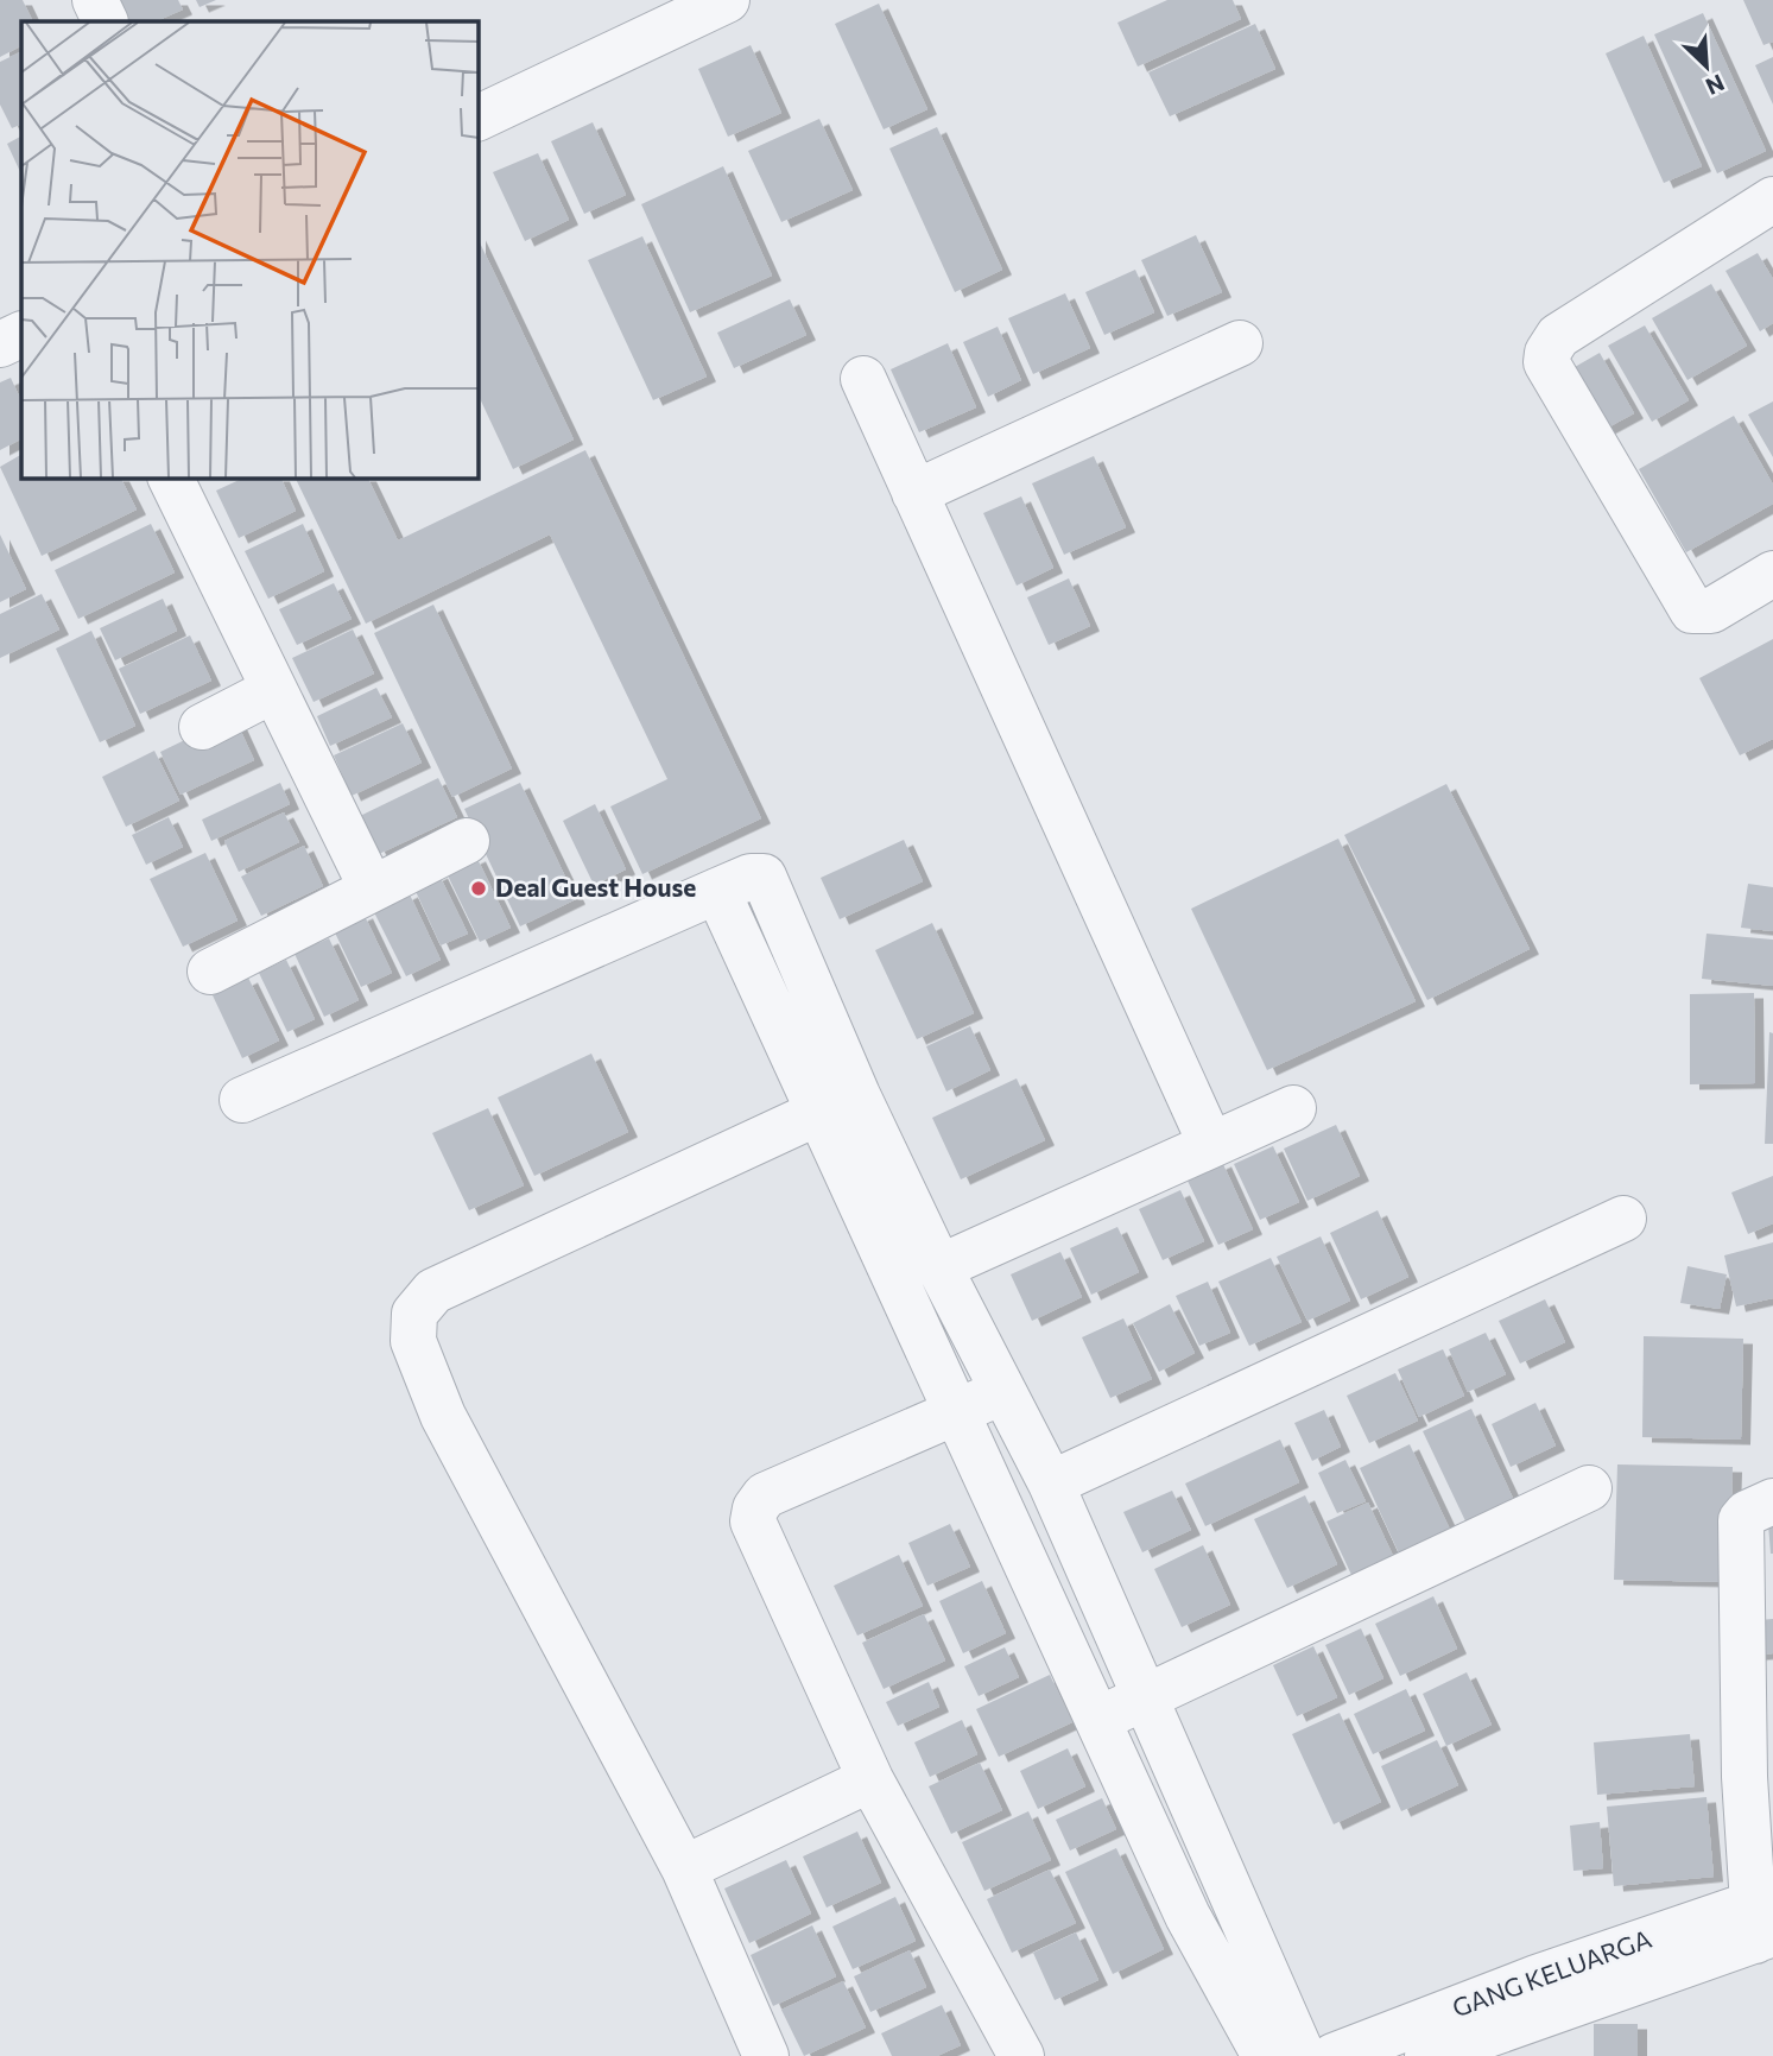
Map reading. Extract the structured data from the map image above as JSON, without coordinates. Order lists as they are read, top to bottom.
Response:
{
  "streets": {
    "street": ["GANG KELUARGA"]
  },
  "places": ["Deal Guest House"],
  "north": "bottom right"
}
